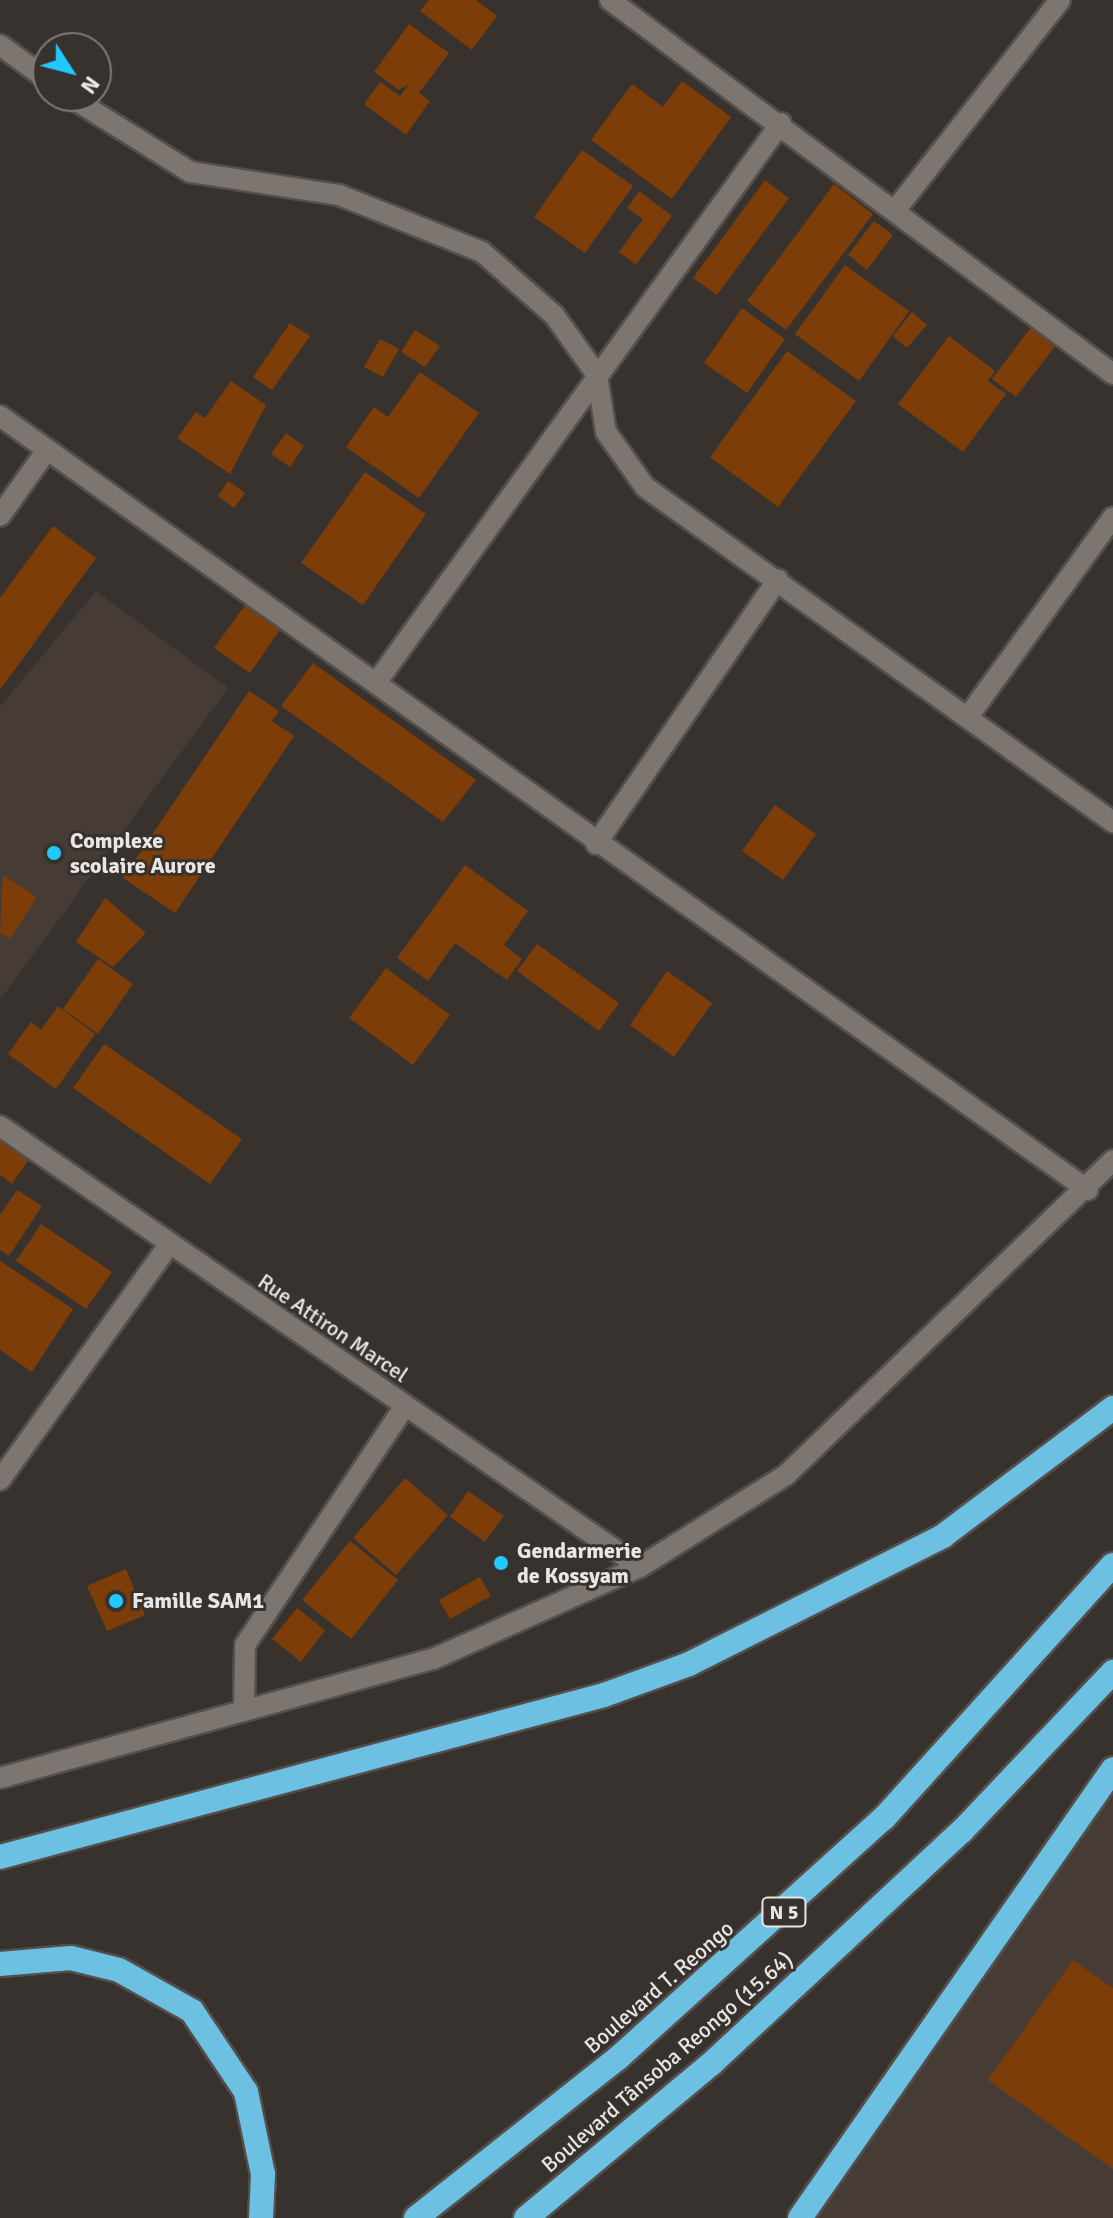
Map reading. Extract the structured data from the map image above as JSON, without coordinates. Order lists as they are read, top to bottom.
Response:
{
  "streets": {
    "highway": ["N 5", "Boulevard T. Reongo", "Boulevard Tânsoba Reongo (15.64)"],
    "street": ["Rue Attiron Marcel"]
  },
  "places": ["Complexe scolaire Aurore", "Gendarmerie de Kossyam", "Famille SAM1"],
  "north": "bottom right"
}
